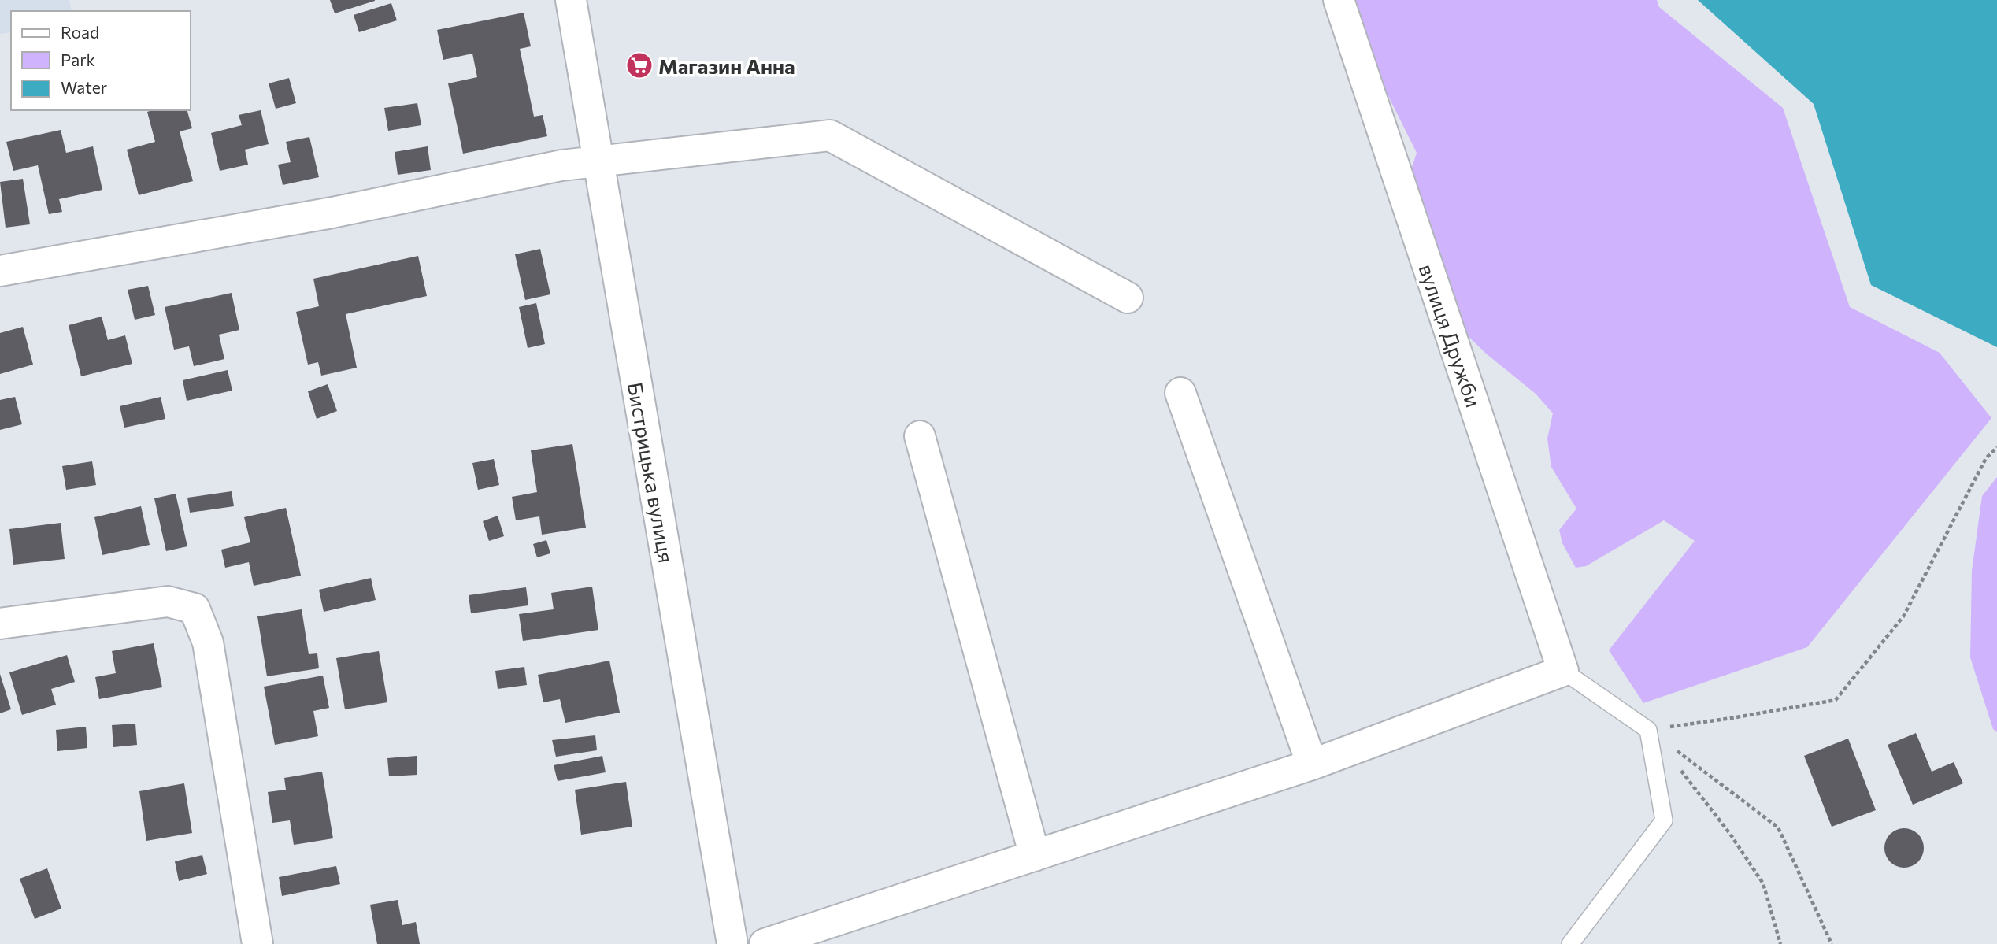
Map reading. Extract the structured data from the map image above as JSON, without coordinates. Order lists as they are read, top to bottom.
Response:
{
  "streets": {
    "street": ["вулиця Дружби", "Бистрицька вулиця"]
  },
  "places": {
    "supermarket": ["Магазин Анна"]
  },
  "legend": ["Road", "Park", "Water"]
}
